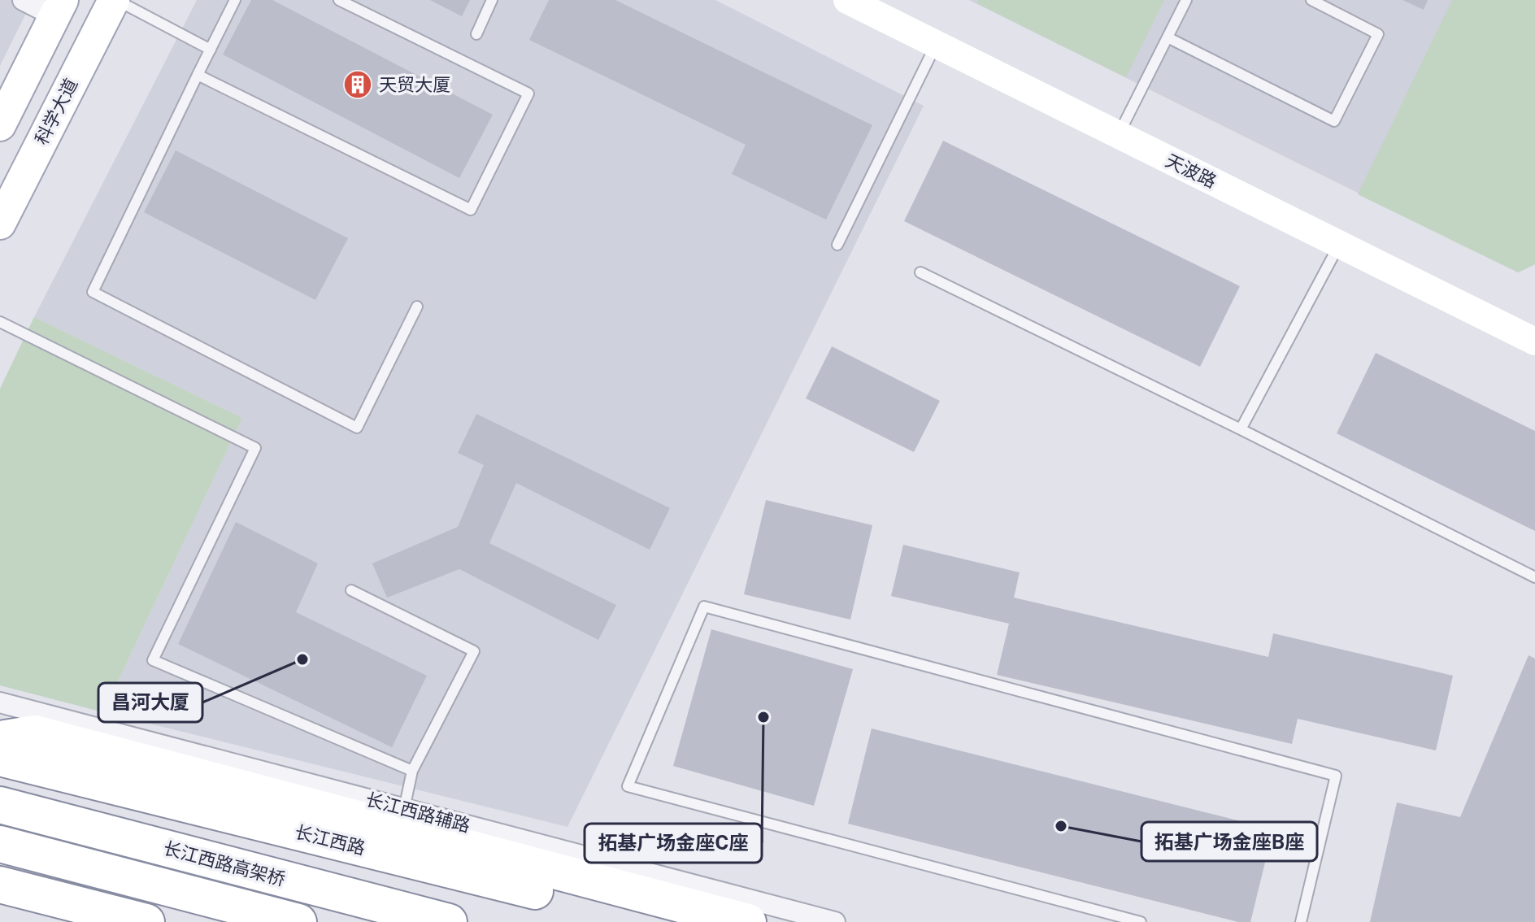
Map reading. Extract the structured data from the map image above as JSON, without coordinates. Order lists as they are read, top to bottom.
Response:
{
  "streets": {
    "highway": ["长江西路", "长江西路高架桥"],
    "main road": ["科学大道"],
    "street": ["天波路", "长江西路辅路"]
  },
  "places": {
    "building": ["天贸大厦"],
    "other": ["昌河大厦", "拓基广场金座C座", "拓基广场金座B座"]
  }
}
